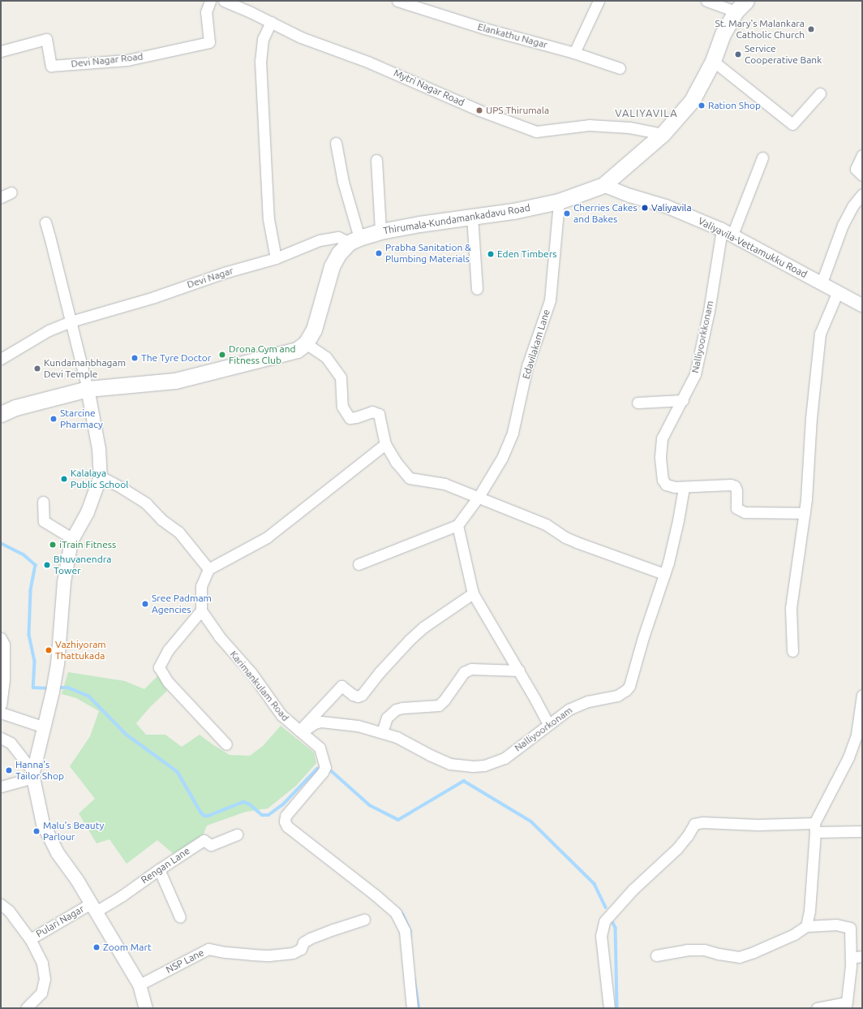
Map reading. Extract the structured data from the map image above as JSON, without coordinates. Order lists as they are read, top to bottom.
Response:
{
  "streets": {
    "main road": ["Thirumala-Kundamankadavu Road"],
    "street": [
      "Elankathu Nagar",
      "Devi Nagar Road",
      "Mytri Nagar Road",
      "Valiyavila-Vettamukku Road",
      "Devi Nagar",
      "Nalliyoorkkonam",
      "Edavilakam Lane",
      "Karimankulam Road",
      "Nalliyoorkonam",
      "Rengan Lane",
      "Pulari Nagar",
      "NSP Lane"
    ]
  },
  "crossings": [
    ["Mytri Nagar Road", "Thirumala-Kundamankadavu Road"],
    ["Thirumala-Kundamankadavu Road", "Valiyavila-Vettamukku Road"],
    ["Thirumala-Kundamankadavu Road", "Devi Nagar"],
    ["Thirumala-Kundamankadavu Road", "Edavilakam Lane"],
    ["Valiyavila-Vettamukku Road", "Nalliyoorkkonam"],
    ["Nalliyoorkkonam", "Nalliyoorkonam"],
    ["Karimankulam Road", "Nalliyoorkonam"],
    ["Rengan Lane", "Pulari Nagar"]
  ],
  "districts": ["VALIYAVILA"],
  "places": [
    "St. Mary's Malankara Catholic Church",
    "Service Cooperative Bank",
    "Ration Shop",
    "UPS Thirumala",
    "Valiyavila",
    "Cherries Cakes and Bakes",
    "Prabha Sanitation & Plumbing Materials",
    "Eden Timbers",
    "Drona Gym and Fitness Club",
    "The Tyre Doctor",
    "Kundamanbhagam Devi Temple",
    "Starcine Pharmacy",
    "Kalalaya Public School",
    "iTrain Fitness",
    "Bhuvanendra Tower",
    "Sree Padmam Agencies",
    "Vazhiyoram Thattukada",
    "Hanna's Tailor Shop",
    "Malu's Beauty Parlour",
    "Zoom Mart"
  ]
}
